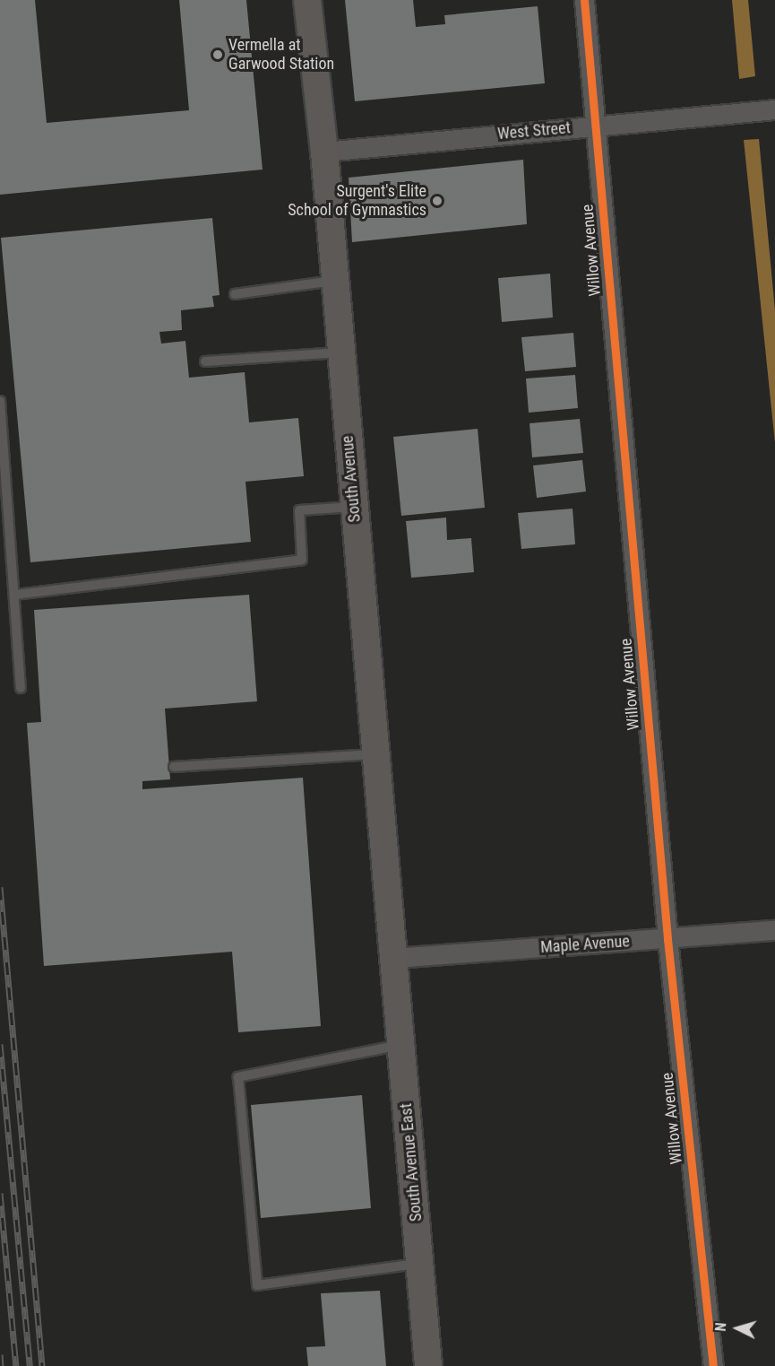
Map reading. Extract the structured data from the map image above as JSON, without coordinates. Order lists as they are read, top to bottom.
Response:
{
  "streets": {
    "main road": ["South Avenue", "South Avenue East"],
    "street": ["West Street", "Willow Avenue", "Maple Avenue"]
  },
  "crossings": [
    ["West Street", "Willow Avenue"],
    ["West Street", "South Avenue"],
    ["Willow Avenue", "Maple Avenue"],
    ["South Avenue", "Maple Avenue"],
    ["South Avenue", "South Avenue East"],
    ["Maple Avenue", "South Avenue East"]
  ],
  "places": ["Vermella at Garwood Station", "Surgent's Elite School of Gymnastics"],
  "north": "left"
}
